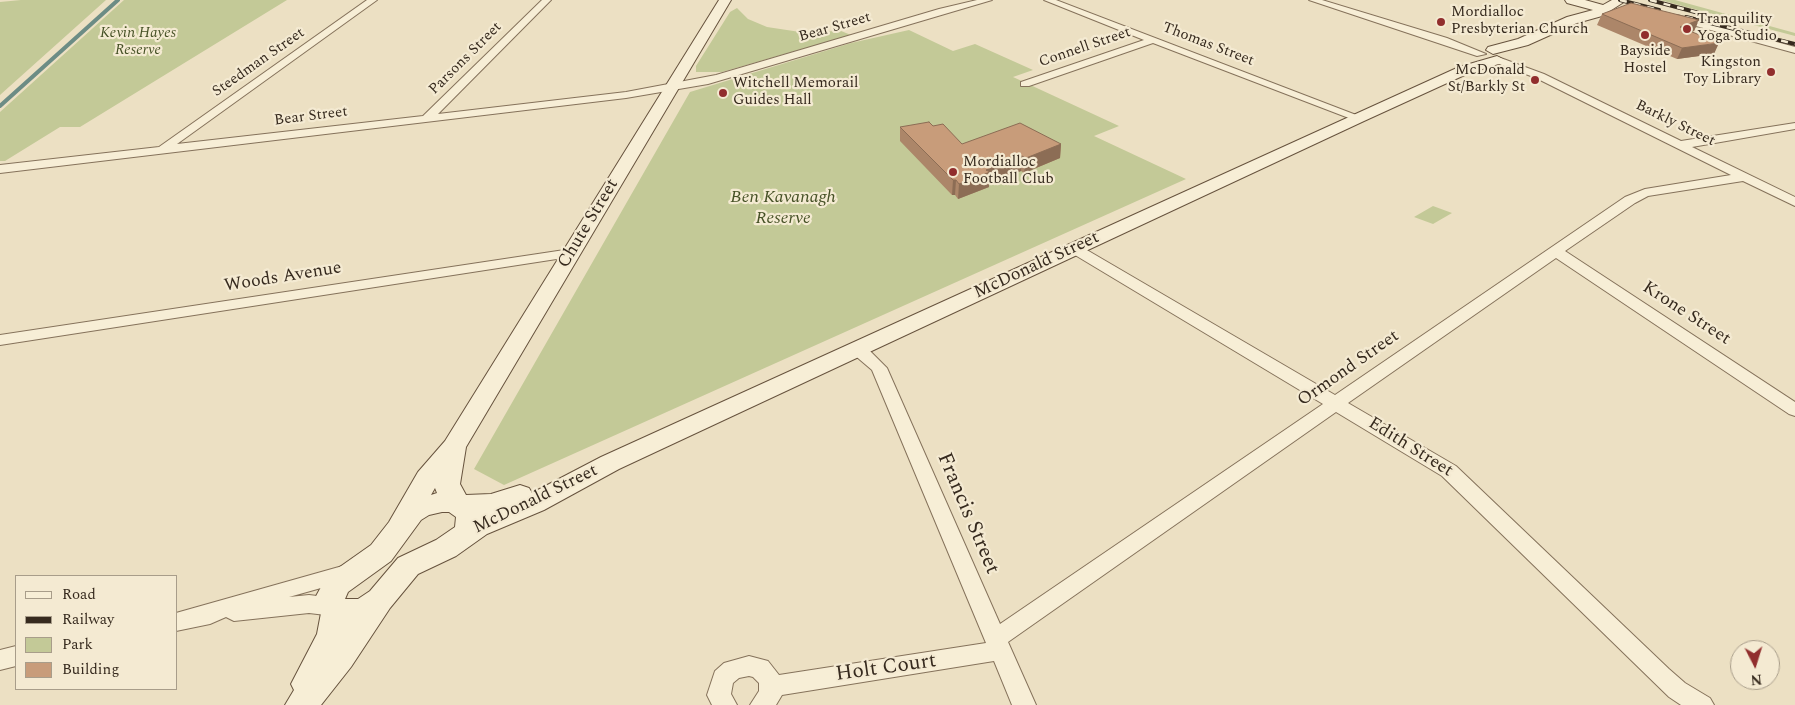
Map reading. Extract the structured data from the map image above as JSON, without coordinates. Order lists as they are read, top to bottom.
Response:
{
  "streets": {
    "street": [
      "Bear Street",
      "Thomas Street",
      "Connell Street",
      "Parsons Street",
      "Steedman Street",
      "Barkly Street",
      "Chute Street",
      "McDonald Street",
      "Woods Avenue",
      "Krone Street",
      "Ormond Street",
      "Edith Street",
      "Francis Street",
      "Holt Court"
    ]
  },
  "crossings": [
    ["Bear Street", "Parsons Street"],
    ["Bear Street", "Steedman Street"],
    ["Bear Street", "Chute Street"],
    ["Thomas Street", "Connell Street"],
    ["Thomas Street", "McDonald Street"],
    ["Barkly Street", "McDonald Street"],
    ["Barkly Street", "Ormond Street"],
    ["Chute Street", "McDonald Street"],
    ["Chute Street", "Woods Avenue"],
    ["McDonald Street", "Edith Street"],
    ["McDonald Street", "Francis Street"],
    ["Krone Street", "Ormond Street"],
    ["Ormond Street", "Edith Street"],
    ["Ormond Street", "Francis Street"],
    ["Ormond Street", "Holt Court"],
    ["Francis Street", "Holt Court"]
  ],
  "parks": ["Kevin Hayes Reserve", "Ben Kavanagh Reserve"],
  "places": [
    "Mordialloc Presbyterian Church",
    "Tranquility Yoga Studio",
    "Bayside Hostel",
    "Kingston Toy Library",
    "McDonald St/Barkly St",
    "Witchell Memorail Guides Hall",
    "Mordialloc Football Club"
  ],
  "legend": [
    "Road",
    "Railway",
    "Park",
    "Building"
  ],
  "north": "bottom"
}
